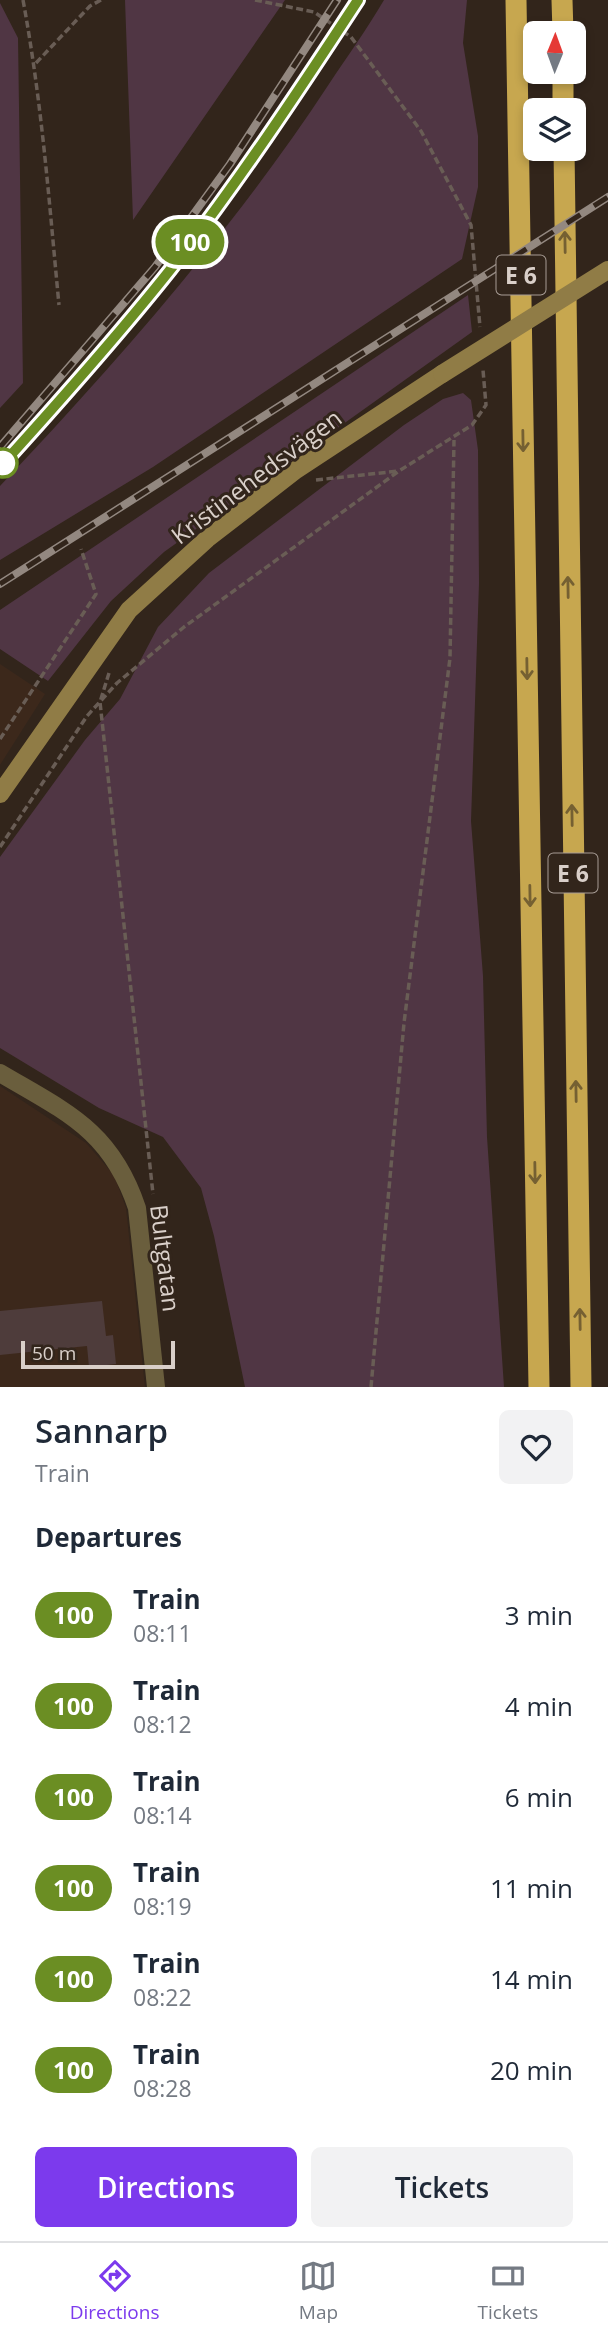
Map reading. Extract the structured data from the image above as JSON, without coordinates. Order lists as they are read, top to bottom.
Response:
{
  "streets": {
    "highway": ["E 6"],
    "street": ["Kristinehedsvägen", "Bultgatan"]
  },
  "scale_bar": "50 m",
  "north": "top",
  "page": {
    "on_map": "100",
    "scale": "50 m",
    "heading": [
      ["Sannarp", "Train"],
      "Departures"
    ],
    "list": [
      {
        "mark": "100",
        "name": "Train",
        "note": "08:11",
        "value": "3 min"
      },
      {
        "mark": "100",
        "name": "Train",
        "note": "08:12",
        "value": "4 min"
      },
      {
        "mark": "100",
        "name": "Train",
        "note": "08:14",
        "value": "6 min"
      },
      {
        "mark": "100",
        "name": "Train",
        "note": "08:19",
        "value": "11 min"
      },
      {
        "mark": "100",
        "name": "Train",
        "note": "08:22",
        "value": "14 min"
      },
      {
        "mark": "100",
        "name": "Train",
        "note": "08:28",
        "value": "20 min"
      }
    ],
    "buttons": ["Directions", "Tickets"],
    "tabs": ["Directions", "Map", "Tickets"]
  }
}
